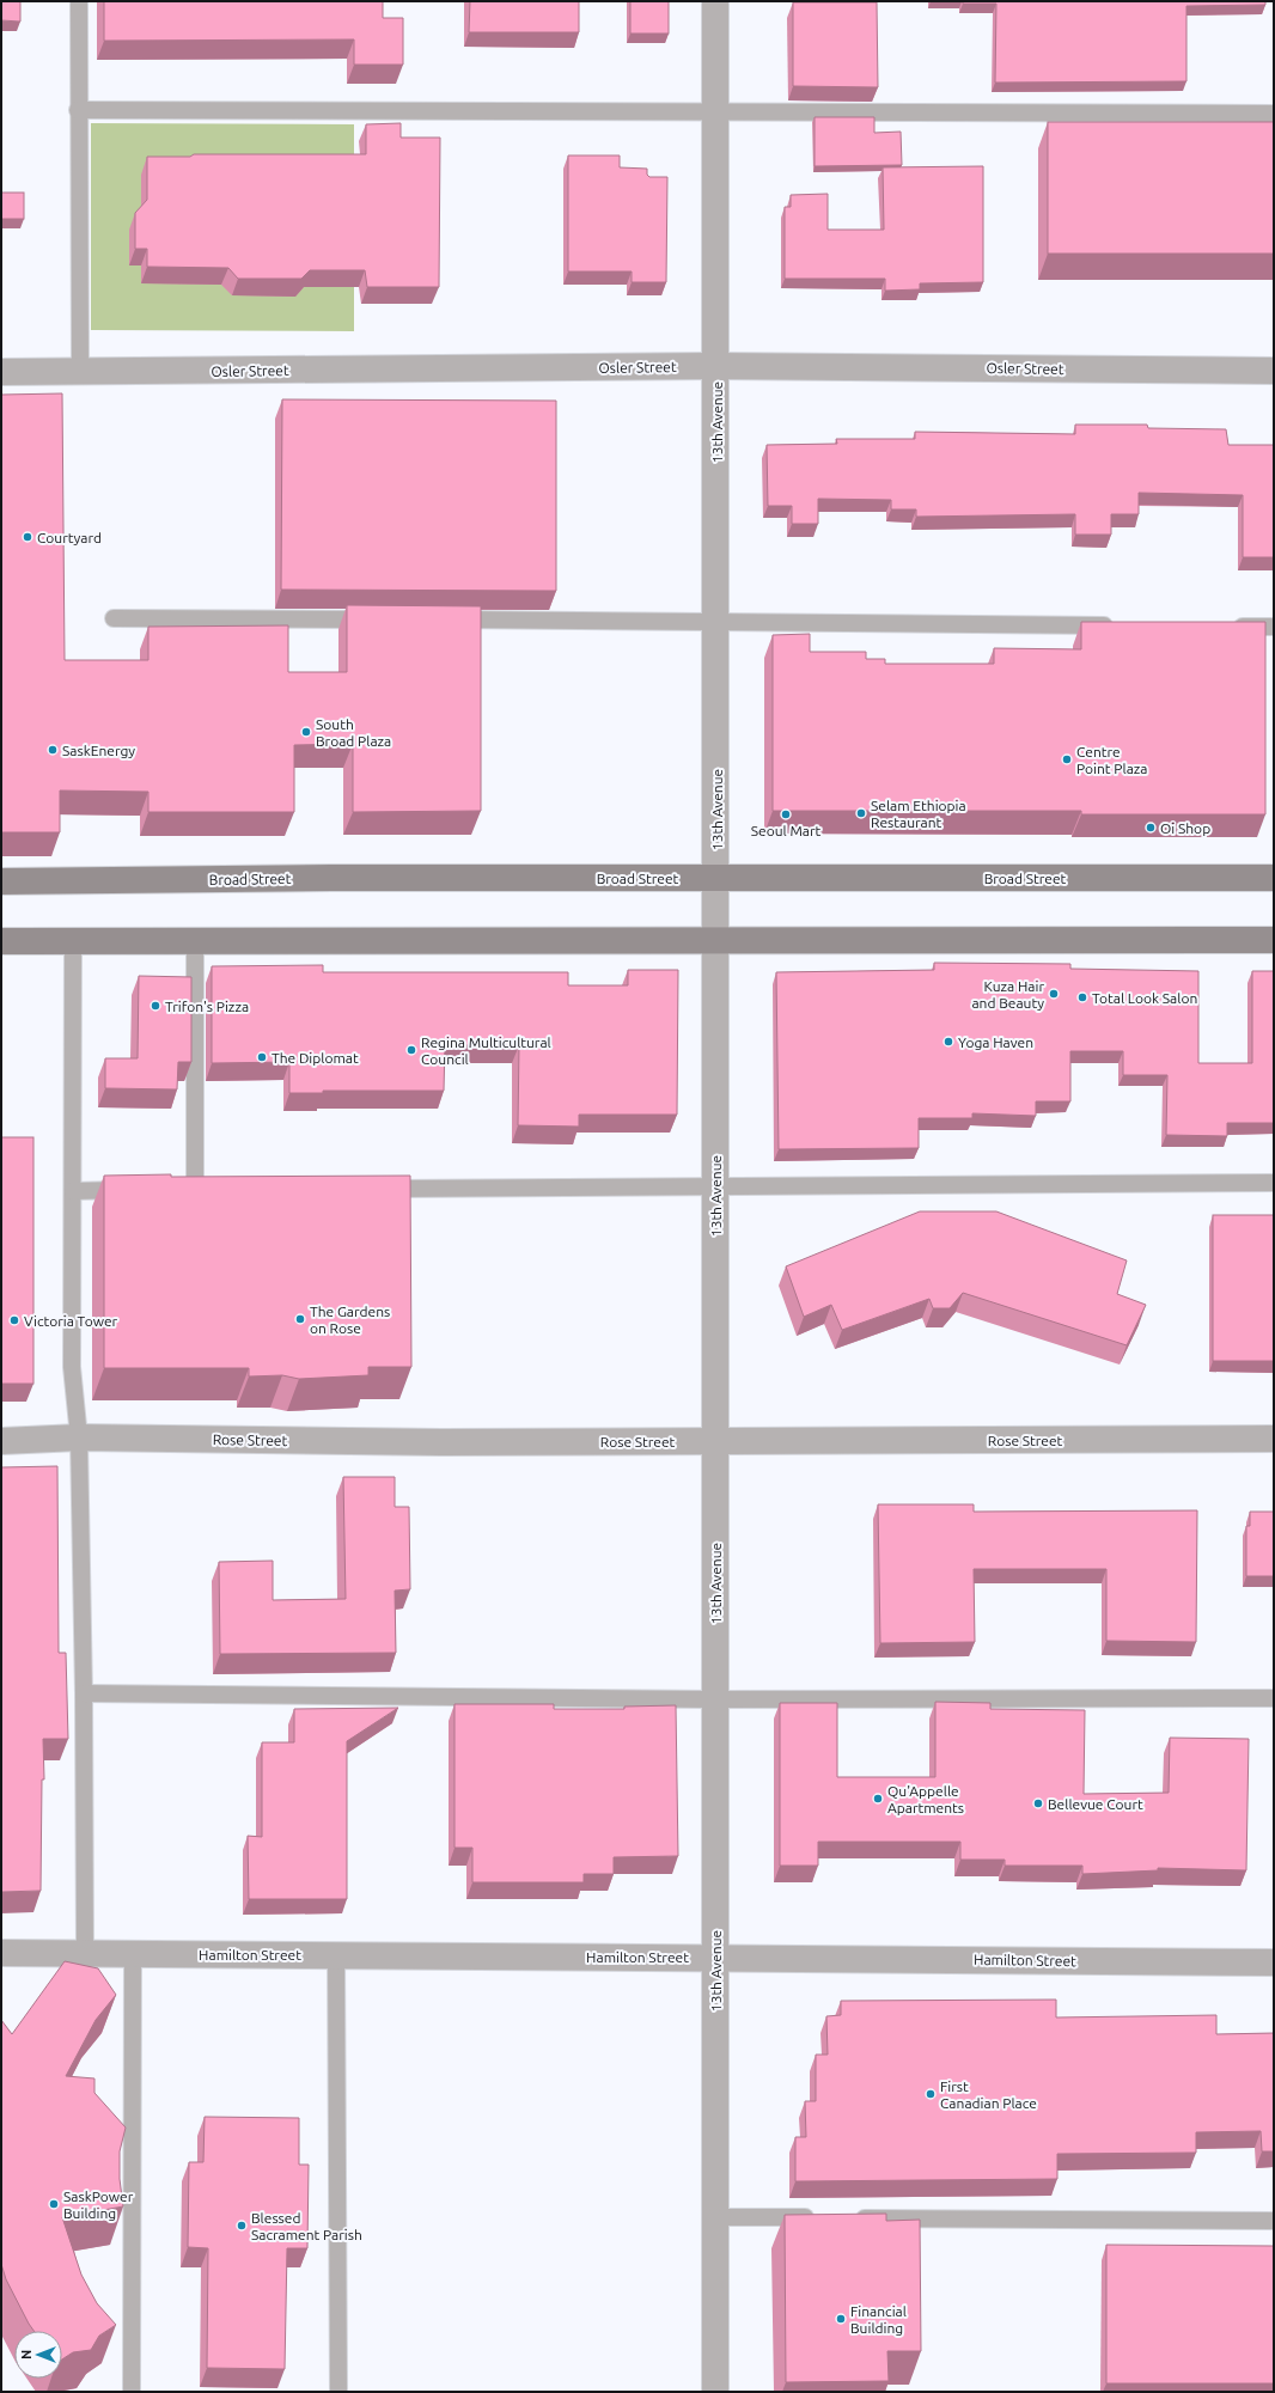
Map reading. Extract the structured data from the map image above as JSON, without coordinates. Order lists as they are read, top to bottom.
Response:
{
  "streets": {
    "main road": ["Broad Street"],
    "street": [
      "Osler Street",
      "13th Avenue",
      "Rose Street",
      "Hamilton Street"
    ]
  },
  "crossings": [
    ["Osler Street", "13th Avenue"],
    ["13th Avenue", "Broad Street"],
    ["13th Avenue", "Rose Street"],
    ["13th Avenue", "Hamilton Street"]
  ],
  "places": [
    "Courtyard",
    "South Broad Plaza",
    "SaskEnergy",
    "Centre Point Plaza",
    "Selam Ethiopia Restaurant",
    "Seoul Mart",
    "Oi Shop",
    "Kuza Hair and Beauty",
    "Total Look Salon",
    "Trifon's Pizza",
    "Yoga Haven",
    "Regina Multicultural Council",
    "The Diplomat",
    "The Gardens on Rose",
    "Victoria Tower",
    "Qu'Appelle Apartments",
    "Bellevue Court",
    "First Canadian Place",
    "SaskPower Building",
    "Blessed Sacrament Parish",
    "Financial Building"
  ],
  "north": "left"
}
